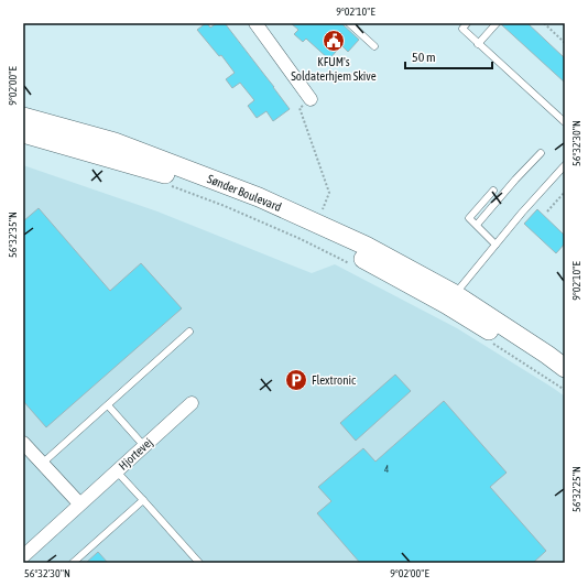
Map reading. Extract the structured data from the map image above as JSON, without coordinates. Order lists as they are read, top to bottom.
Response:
{
  "streets": {
    "main road": ["Sønder Boulevard"],
    "street": ["Hjortevej"]
  },
  "places": {
    "public building": ["KFUM's Soldaterhjem Skive"],
    "parking": ["Flextronic"]
  },
  "house_numbers": ["4"],
  "scale_bar": "50 m",
  "coordinates": [
    "9°02'10\"E",
    "9°02'00\"E",
    "56°32'30\"N",
    "56°32'35\"N",
    "56°32'25\"N"
  ]
}
